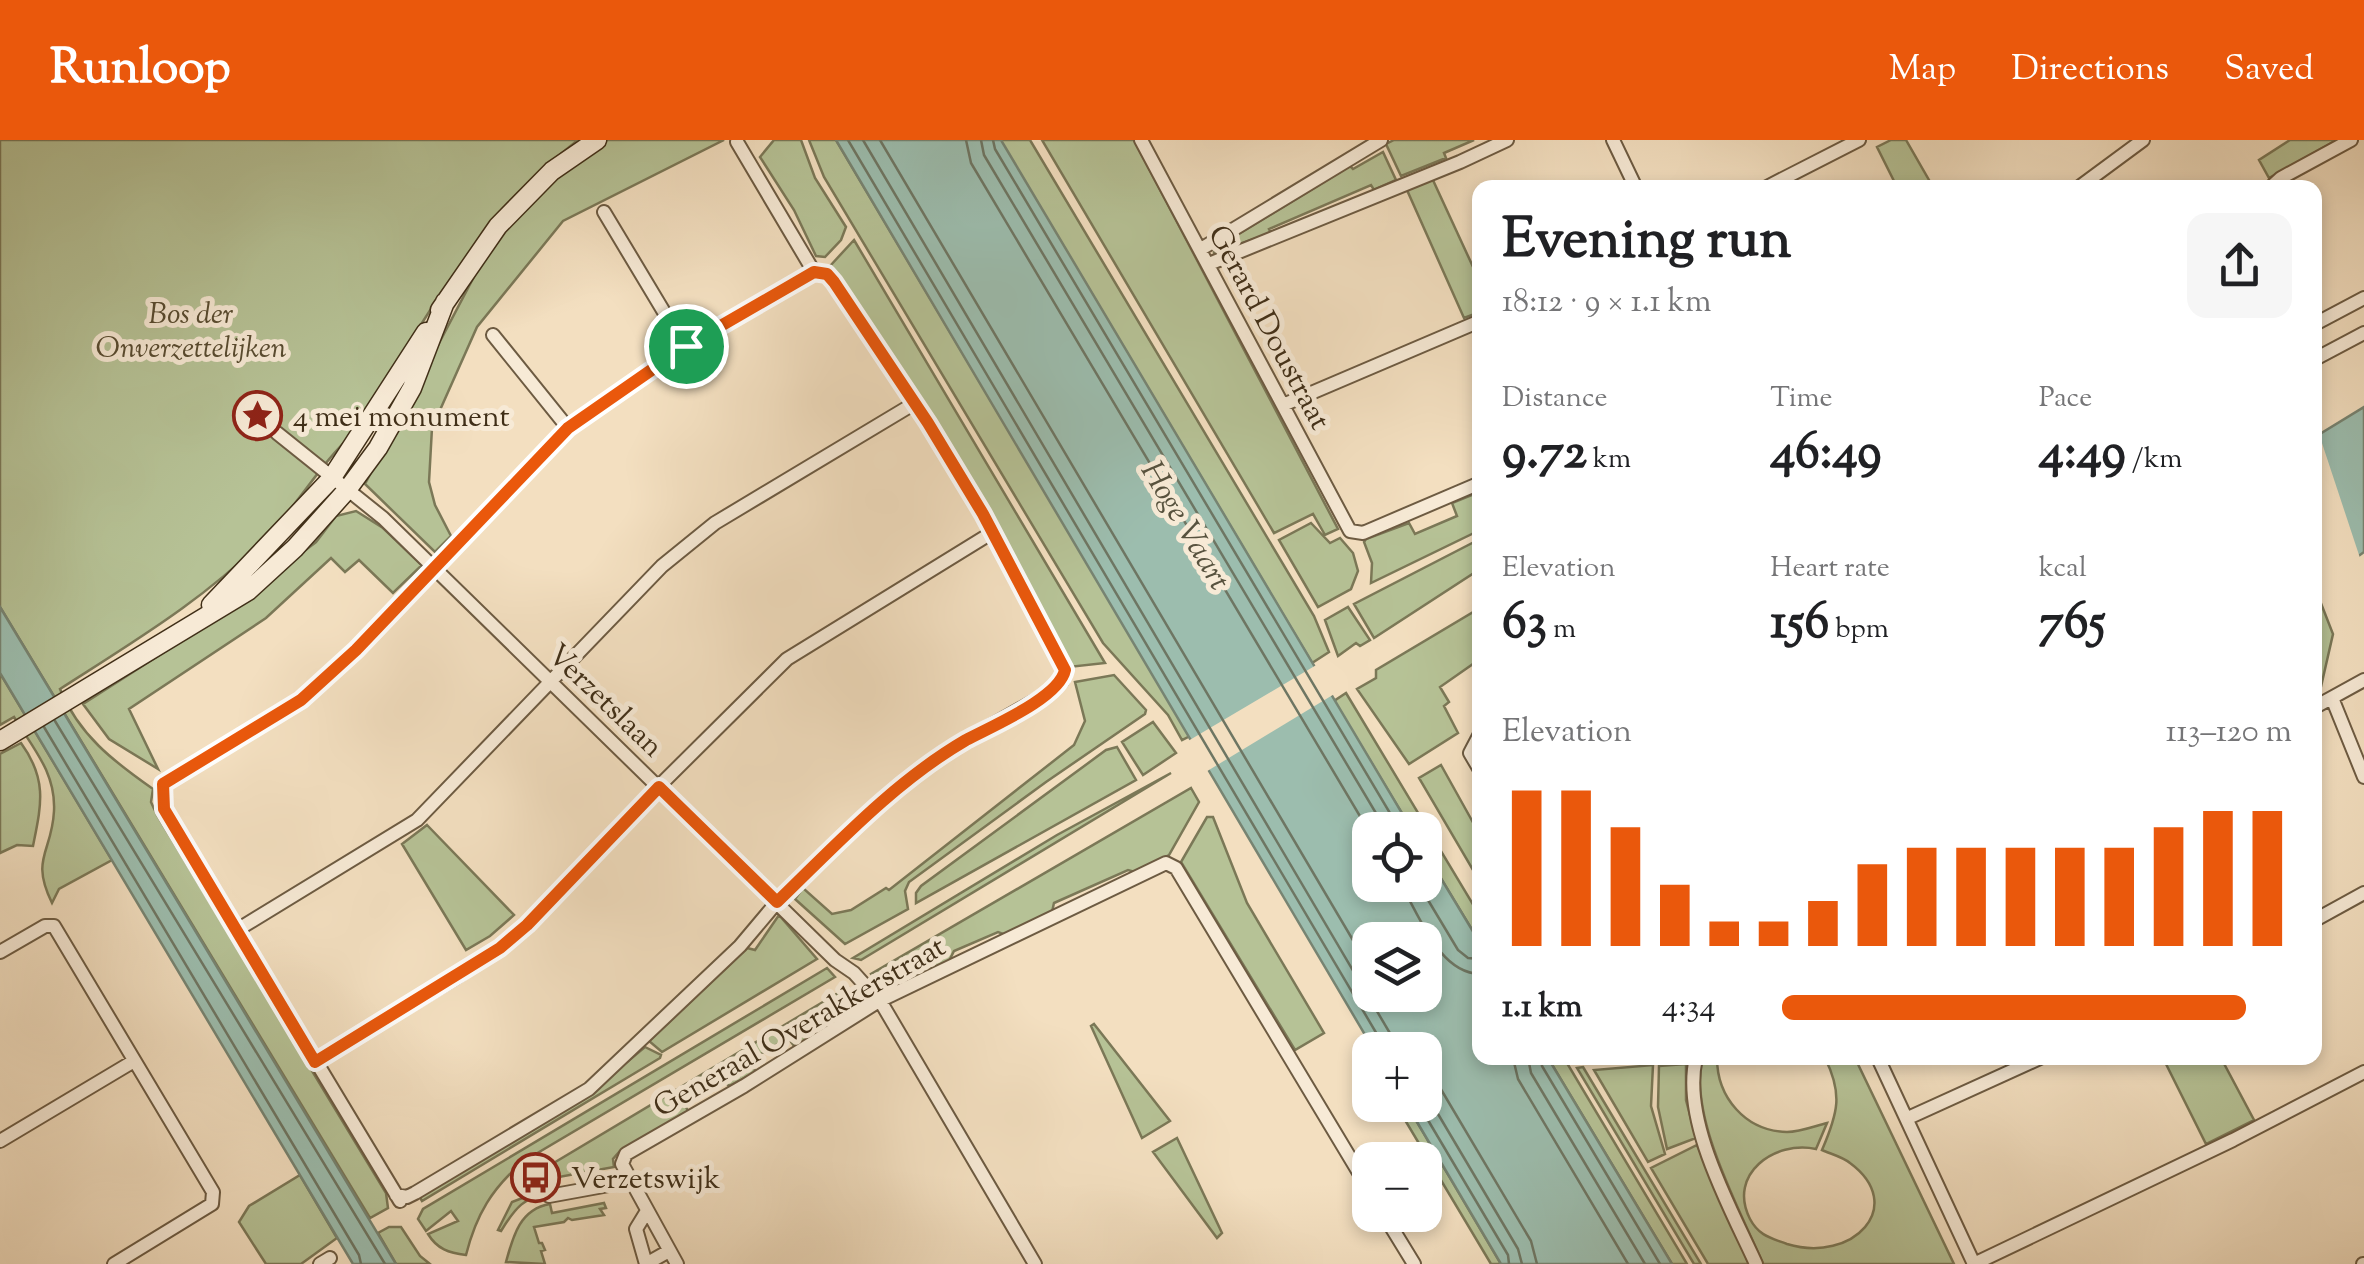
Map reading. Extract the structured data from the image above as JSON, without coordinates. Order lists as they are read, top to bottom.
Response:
{
  "streets": {
    "street": ["Gerard Doustraat", "Verzetslaan", "Generaal Overakkerstraat"]
  },
  "crossings": [
    ["Verzetslaan", "Generaal Overakkerstraat"]
  ],
  "water": ["Hoge Vaart"],
  "parks": ["Bos der Onverzettelijken"],
  "places": {
    "place": ["4 mei monument"],
    "bus stop": ["Verzetswijk"]
  },
  "page": {
    "header": "Runloop",
    "nav": ["Map", "Directions", "Saved"],
    "heading": ["Evening run", "18:12 · 9 × 1.1 km"],
    "stats": [
      ["Distance", "9.72 km"],
      ["Time", "46:49"],
      ["Pace", "4:49 /km"],
      ["Elevation", "63 m"],
      ["Heart rate", "156 bpm"],
      ["kcal", "765"]
    ],
    "chart": ["Elevation", "113–120 m"],
    "map_buttons": ["+", "−"],
    "list": [
      {
        "name": "1.1 km",
        "note": "4:34"
      }
    ]
  }
}
